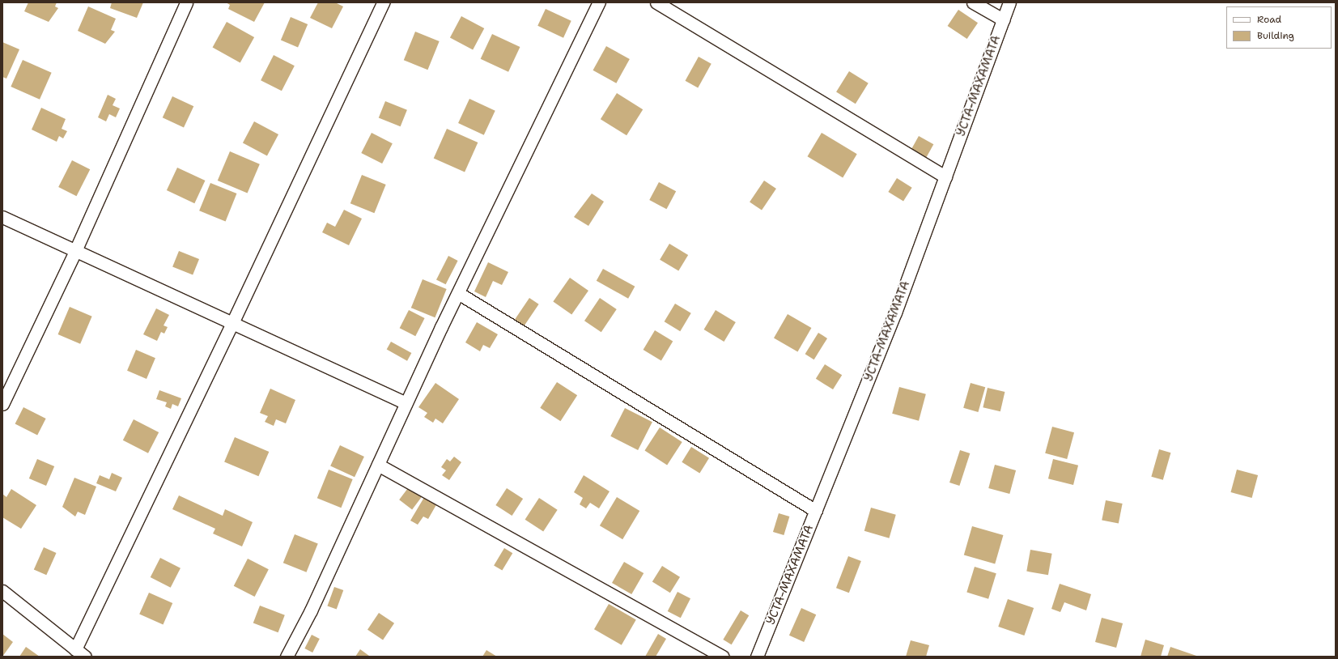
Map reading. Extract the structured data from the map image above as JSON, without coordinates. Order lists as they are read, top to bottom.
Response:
{
  "streets": {
    "street": ["УСТА-МАХАМАТА"]
  },
  "legend": ["Road", "Building"]
}
